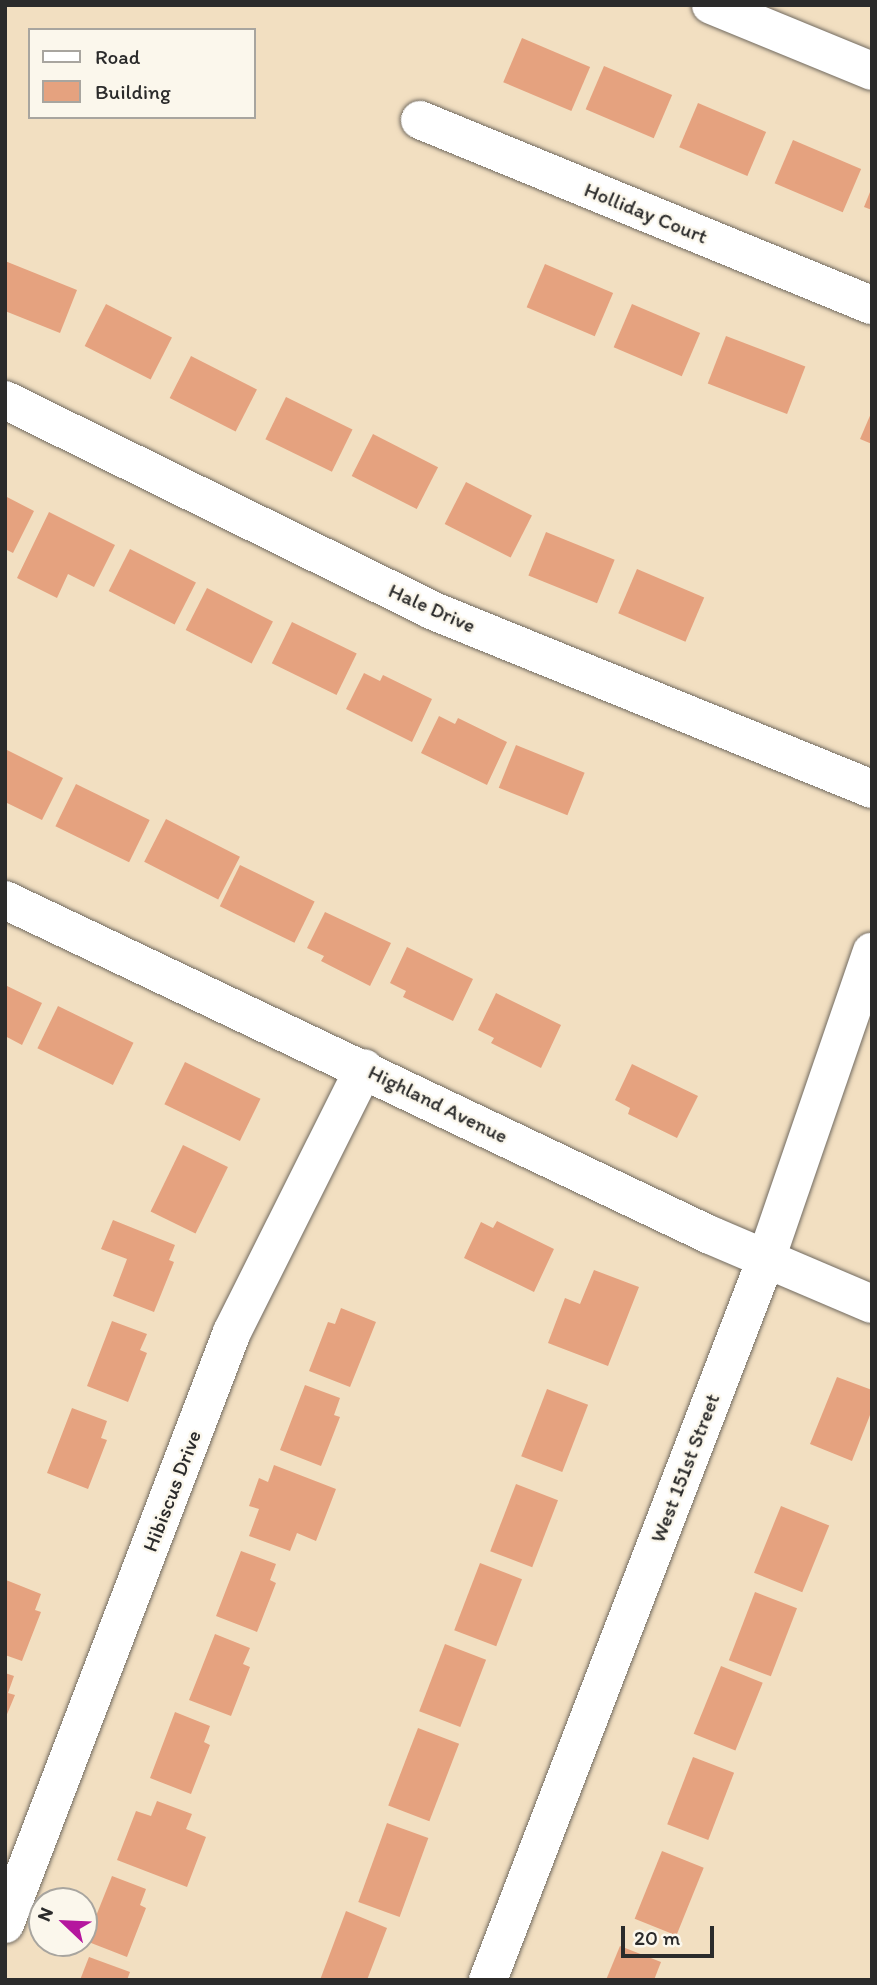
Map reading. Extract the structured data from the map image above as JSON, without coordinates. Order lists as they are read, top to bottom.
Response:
{
  "streets": {
    "street": [
      "Holliday Court",
      "Hale Drive",
      "Highland Avenue",
      "West 151st Street",
      "Hibiscus Drive"
    ]
  },
  "crossings": [
    ["Highland Avenue", "West 151st Street"],
    ["Highland Avenue", "Hibiscus Drive"]
  ],
  "legend": ["Road", "Building"],
  "scale_bar": "20 m",
  "north": "top left"
}
